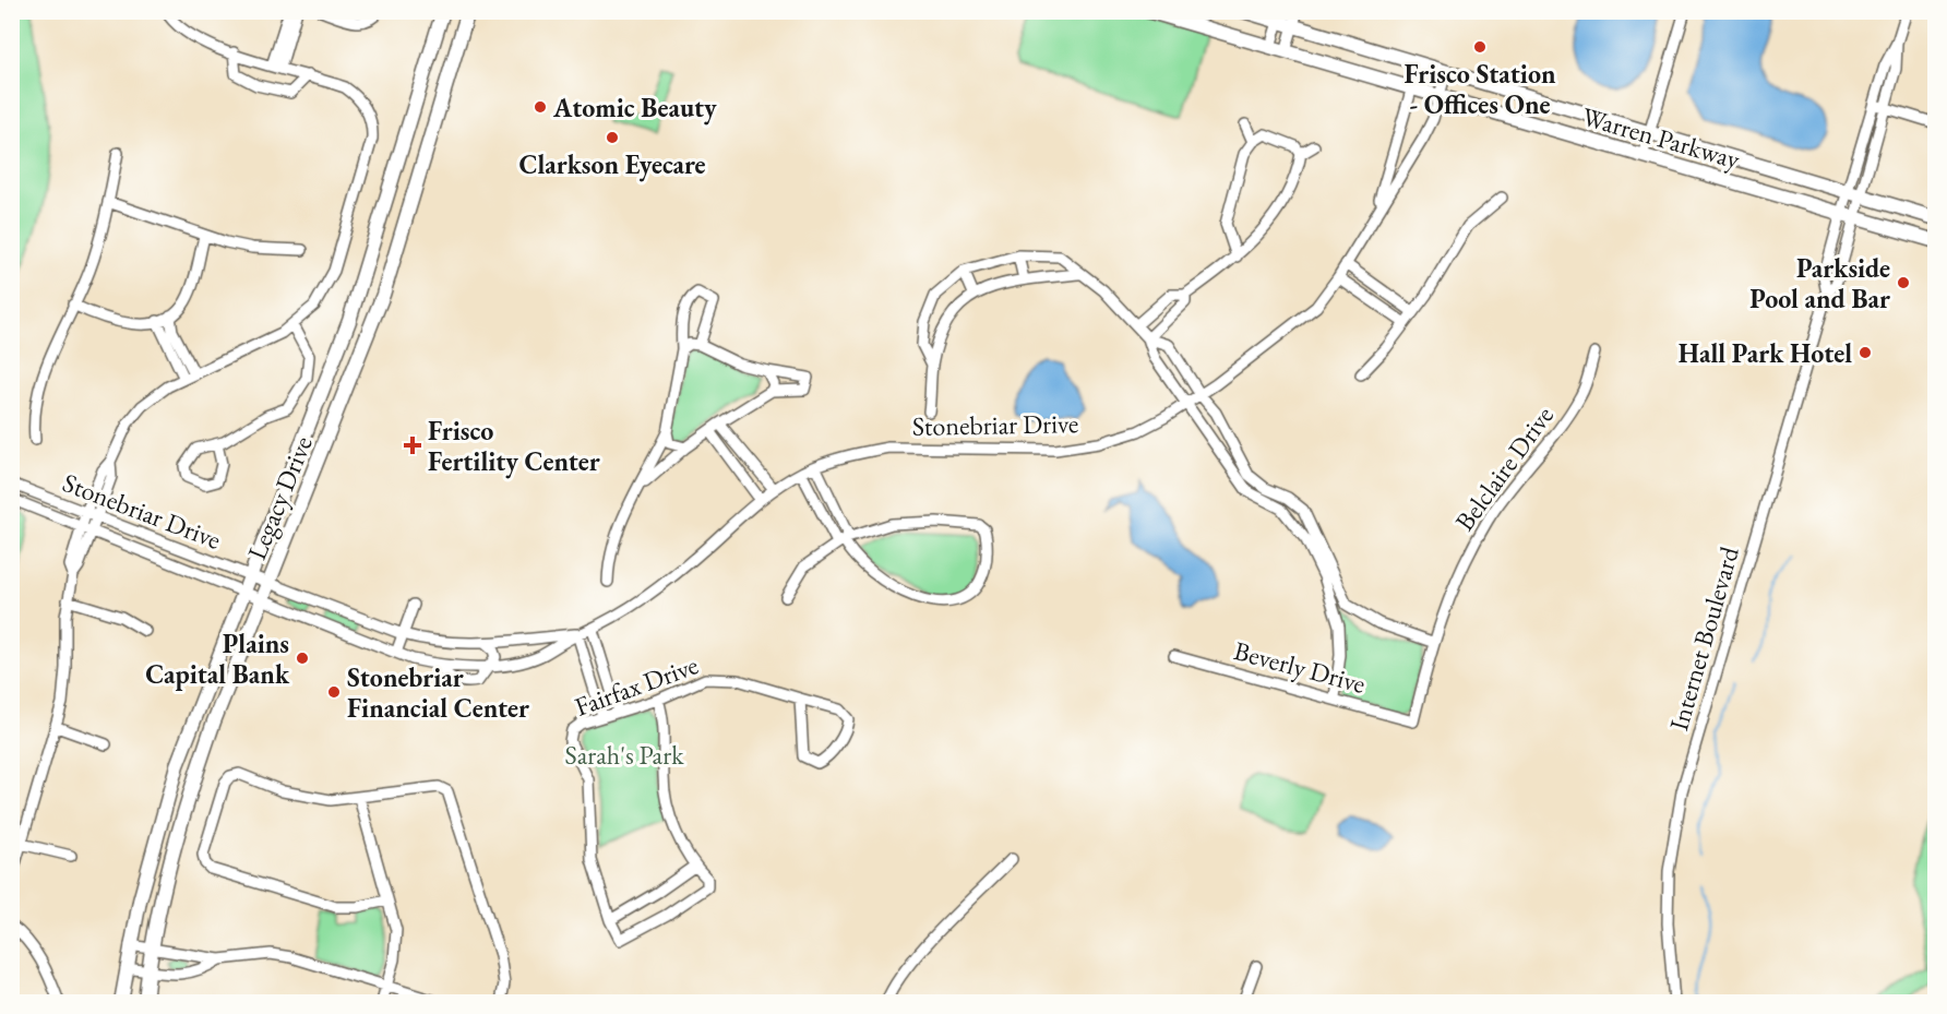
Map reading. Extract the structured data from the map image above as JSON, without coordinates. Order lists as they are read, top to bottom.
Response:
{
  "streets": {
    "main road": ["Warren Parkway", "Legacy Drive"],
    "street": [
      "Stonebriar Drive",
      "Belclaire Drive",
      "Internet Boulevard",
      "Beverly Drive",
      "Fairfax Drive"
    ]
  },
  "crossings": [
    ["Warren Parkway", "Stonebriar Drive"],
    ["Warren Parkway", "Internet Boulevard"],
    ["Stonebriar Drive", "Legacy Drive"],
    ["Belclaire Drive", "Beverly Drive"]
  ],
  "parks": ["Sarah's Park"],
  "places": {
    "other": [
      "Frisco Station - Offices One",
      "Atomic Beauty",
      "Clarkson Eyecare",
      "Parkside Pool and Bar",
      "Hall Park Hotel",
      "Plains Capital Bank",
      "Stonebriar Financial Center"
    ],
    "health": ["Frisco Fertility Center"]
  }
}
